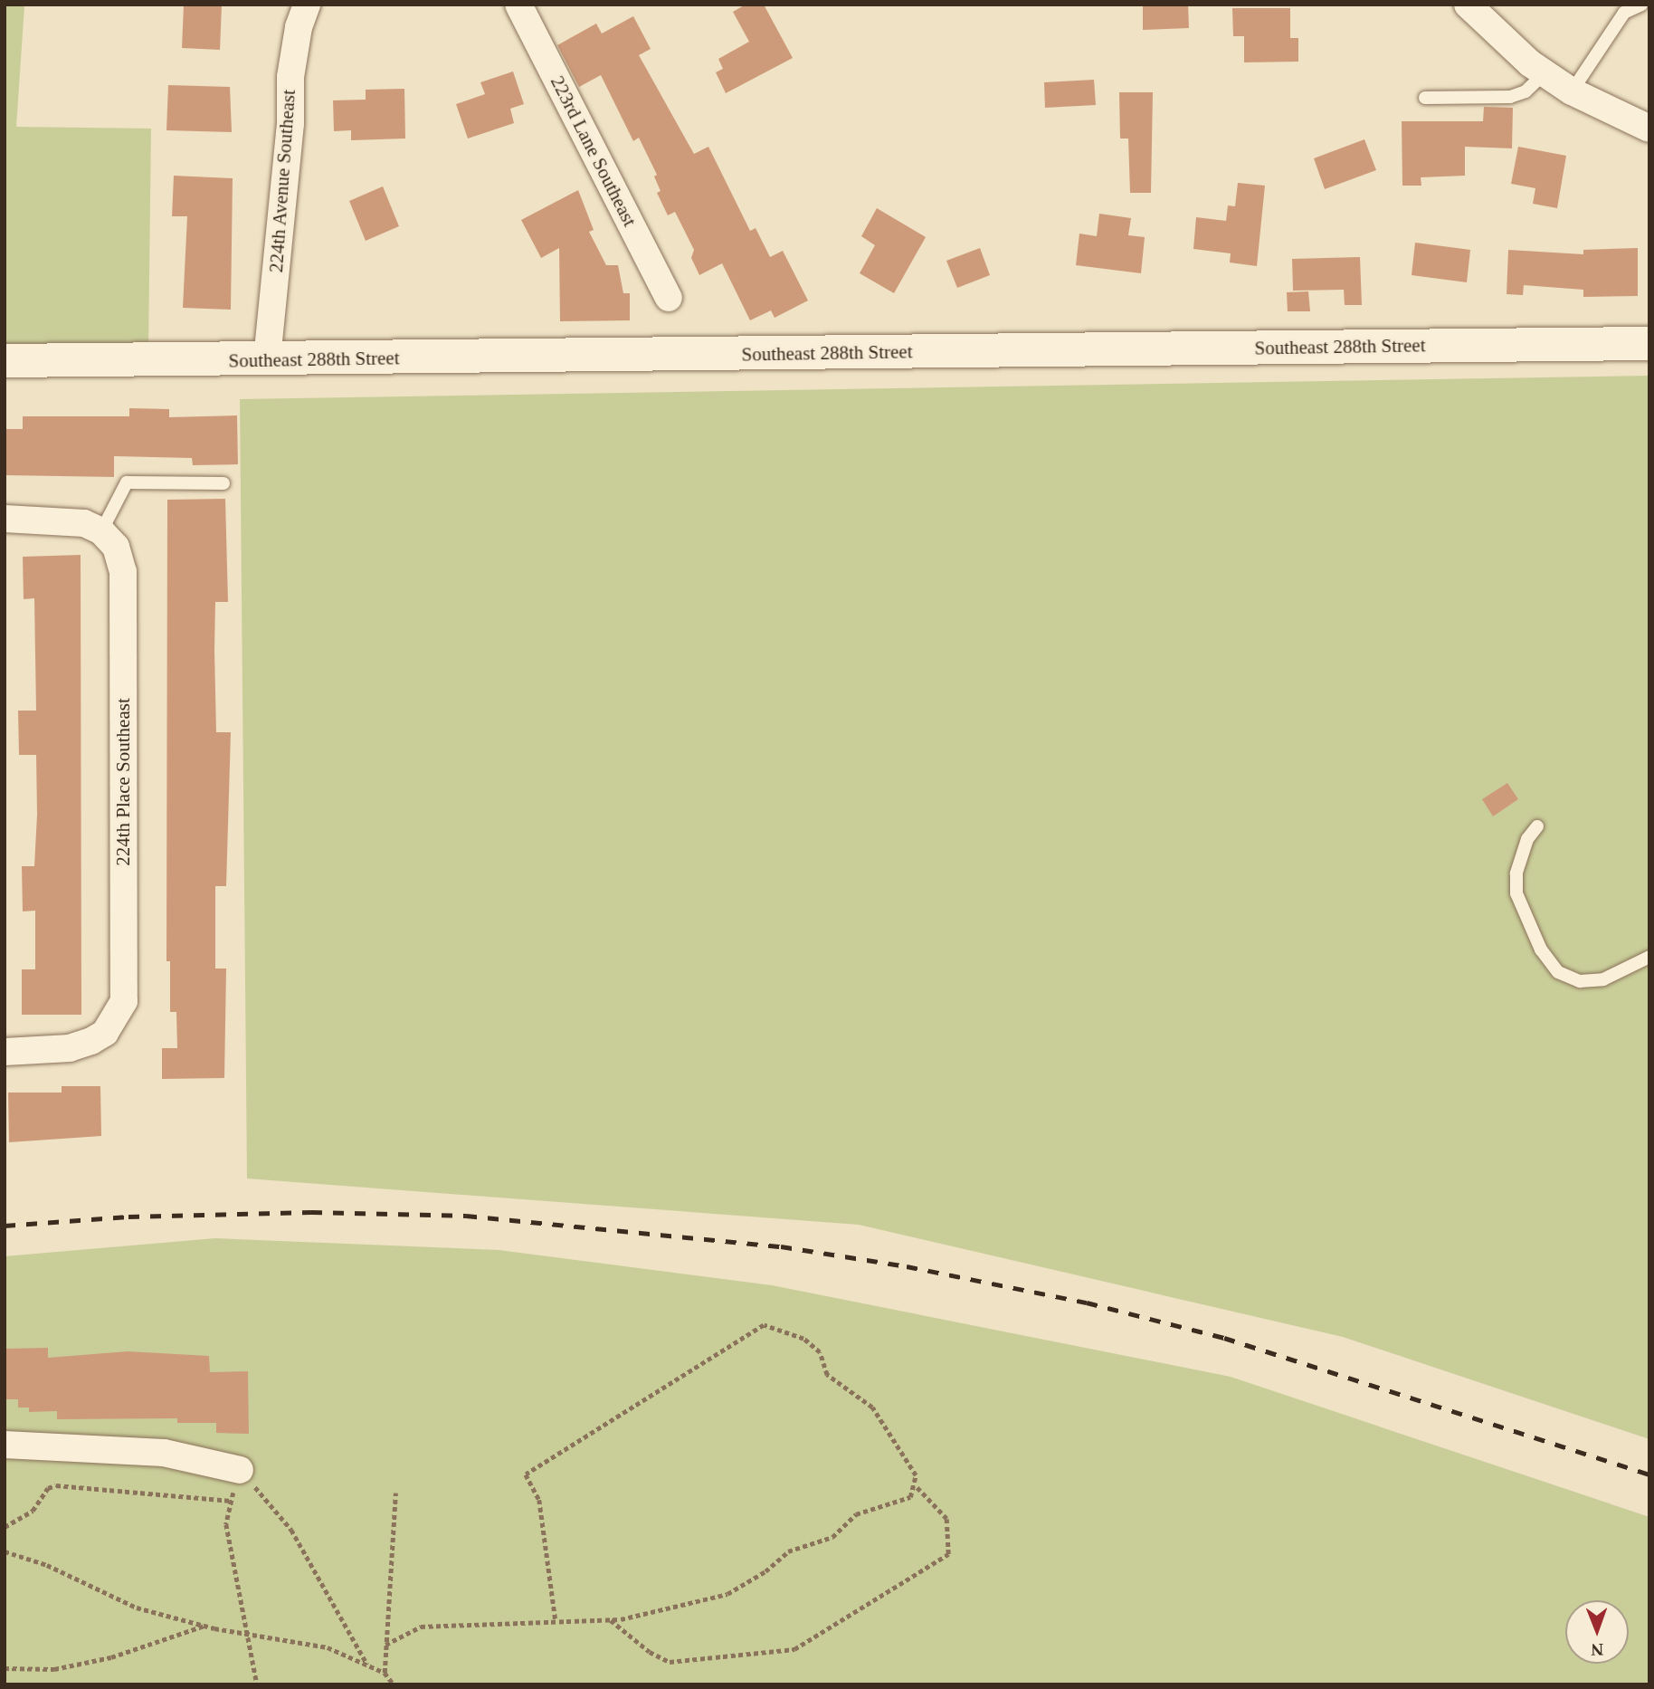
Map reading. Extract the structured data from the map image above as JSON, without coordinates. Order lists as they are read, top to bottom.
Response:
{
  "streets": {
    "street": [
      "223rd Lane Southeast",
      "224th Avenue Southeast",
      "Southeast 288th Street",
      "224th Place Southeast"
    ]
  },
  "crossings": [
    ["224th Avenue Southeast", "Southeast 288th Street"]
  ],
  "north": "bottom"
}
